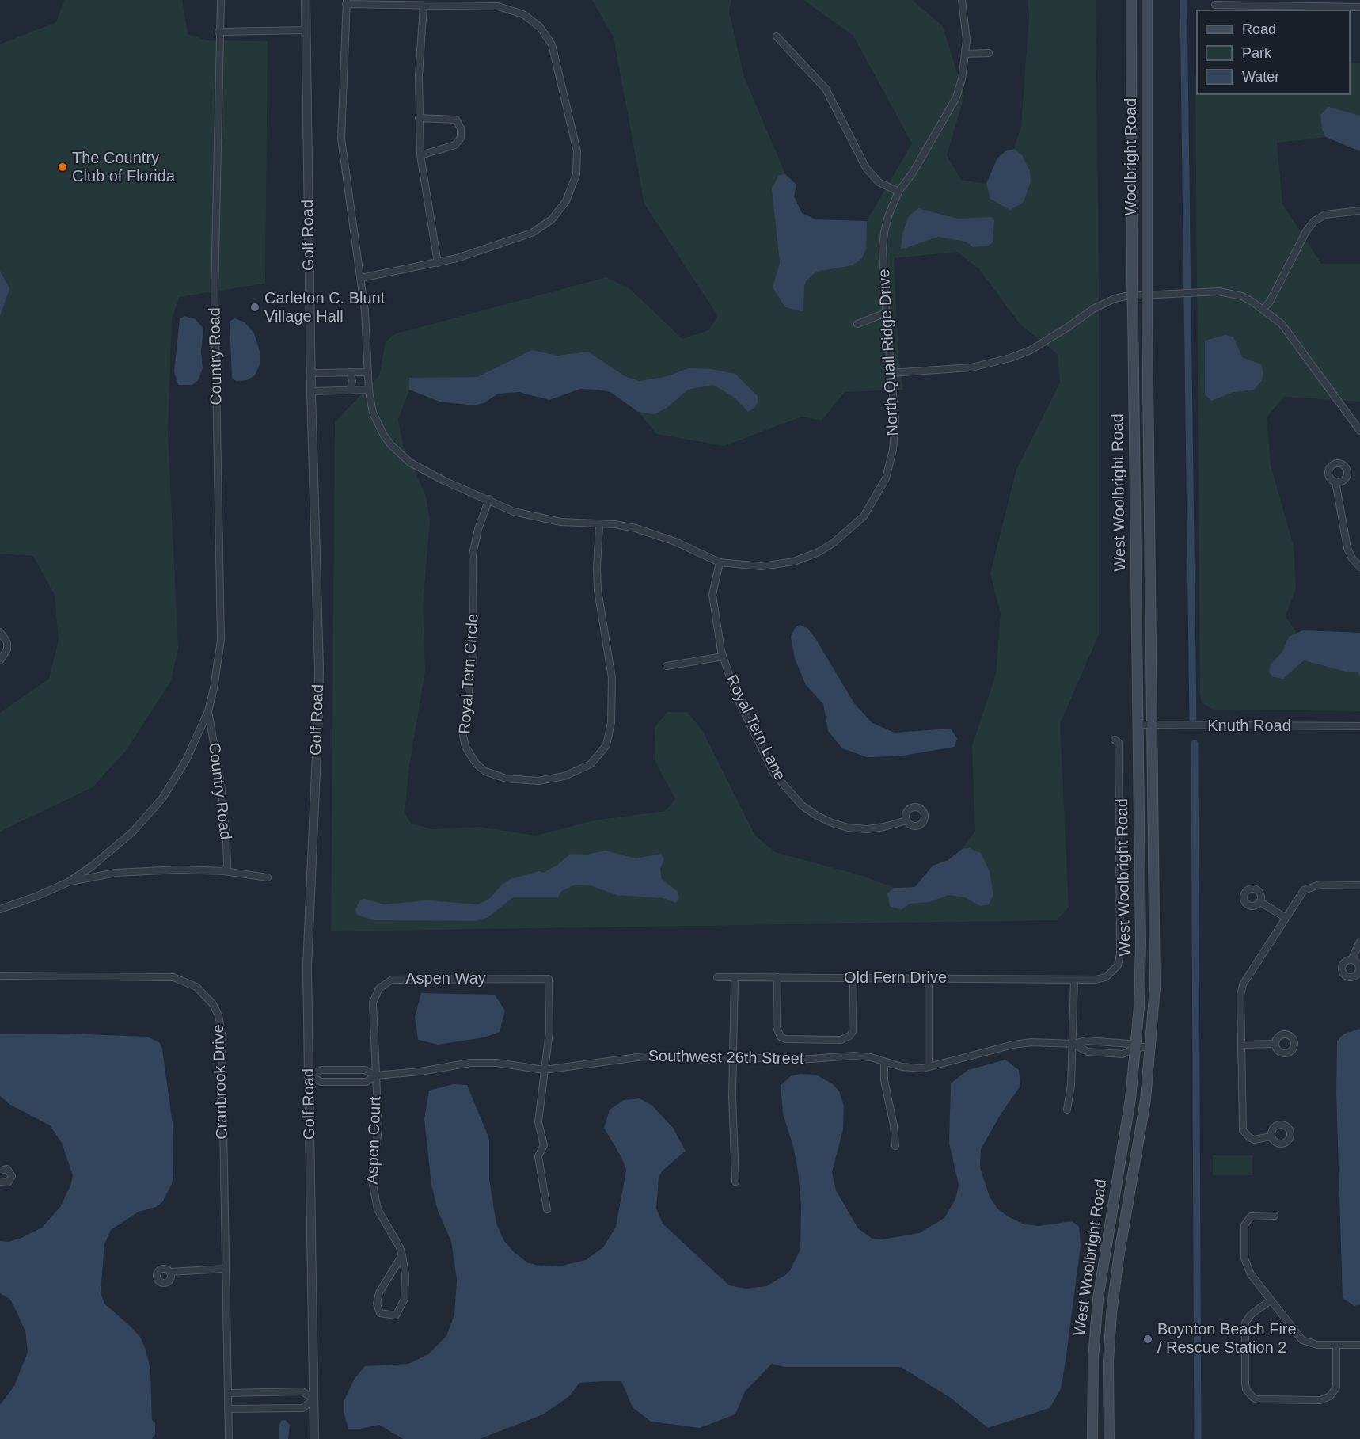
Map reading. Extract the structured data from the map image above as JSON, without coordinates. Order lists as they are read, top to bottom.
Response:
{
  "streets": {
    "main road": ["Woolbright Road", "West Woolbright Road"],
    "street": [
      "Golf Road",
      "North Quail Ridge Drive",
      "Country Road",
      "Royal Tern Circle",
      "Knuth Road",
      "Royal Tern Lane",
      "Old Fern Drive",
      "Aspen Way",
      "Southwest 26th Street",
      "Cranbrook Drive",
      "Aspen Court"
    ]
  },
  "crossings": [
    ["Woolbright Road", "West Woolbright Road"],
    ["Golf Road", "Southwest 26th Street"],
    ["North Quail Ridge Drive", "Royal Tern Circle"],
    ["North Quail Ridge Drive", "Royal Tern Lane"],
    ["West Woolbright Road", "Knuth Road"],
    ["West Woolbright Road", "Southwest 26th Street"],
    ["Aspen Way", "Southwest 26th Street"],
    ["Aspen Way", "Aspen Court"],
    ["Southwest 26th Street", "Aspen Court"]
  ],
  "places": ["The Country Club of Florida", "Carleton C. Blunt Village Hall", "Boynton Beach Fire / Rescue Station 2"],
  "legend": ["Road", "Park", "Water"]
}
